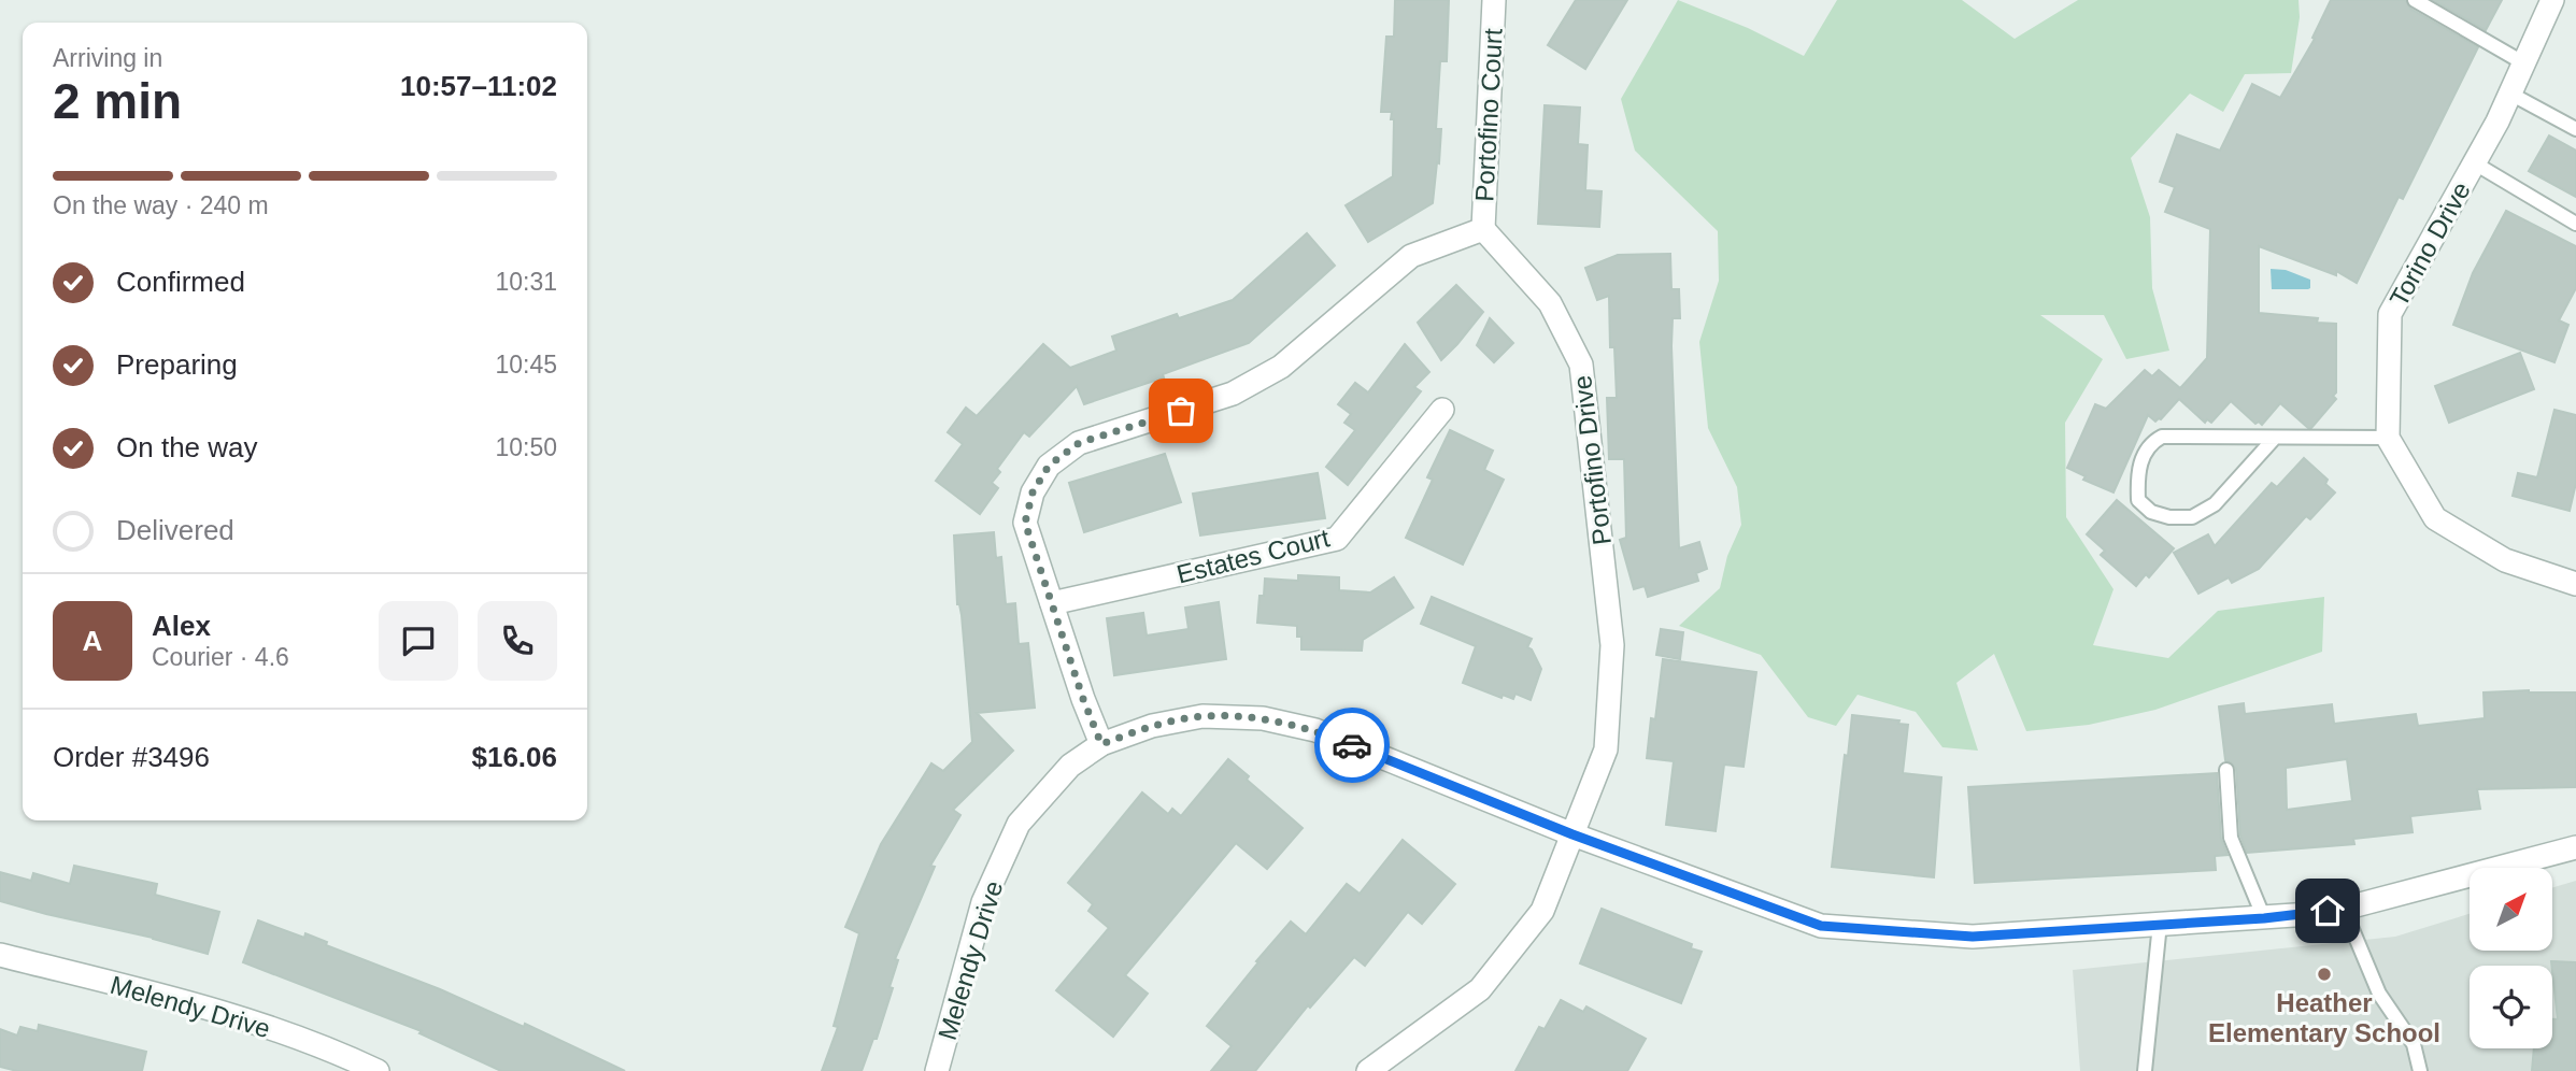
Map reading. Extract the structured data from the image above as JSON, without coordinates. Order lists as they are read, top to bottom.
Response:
{
  "streets": {
    "street": [
      "Portofino Court",
      "Torino Drive",
      "Portofino Drive",
      "Estates Court",
      "Melendy Drive"
    ]
  },
  "crossings": [
    ["Portofino Court", "Portofino Drive"],
    ["Portofino Drive", "Melendy Drive"]
  ],
  "places": ["Heather Elementary School"],
  "north": "top right",
  "page": {
    "heading": ["2 min", "Arriving in", "10:57–11:02"],
    "panel": [
      "Alex",
      "Courier · 4.6",
      "Order #3496",
      "$16.06"
    ],
    "bar": "On the way · 240 m",
    "list": [
      ["Confirmed", "10:31"],
      ["Preparing", "10:45"],
      ["On the way", "10:50"],
      "Delivered"
    ],
    "round": "A"
  }
}
